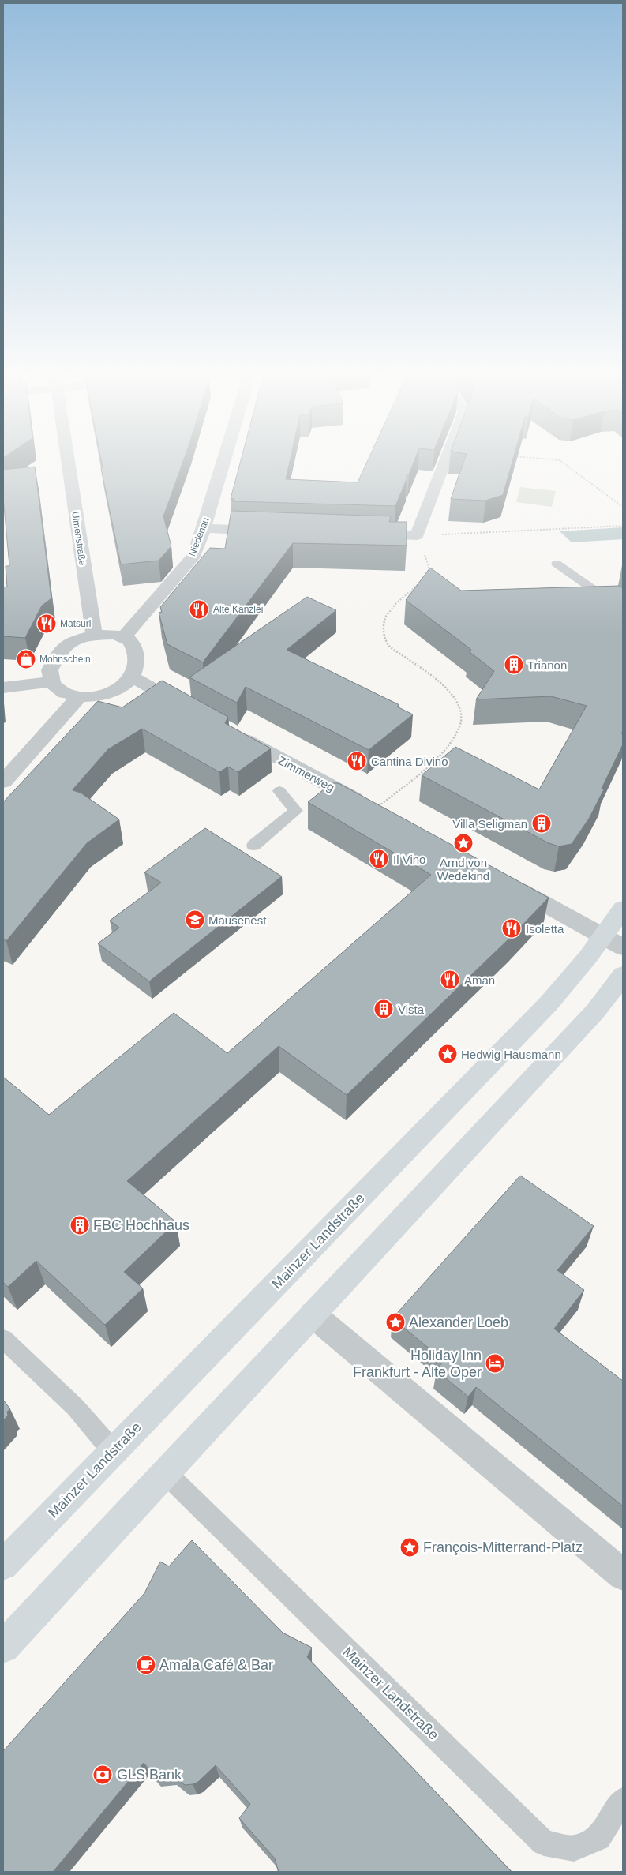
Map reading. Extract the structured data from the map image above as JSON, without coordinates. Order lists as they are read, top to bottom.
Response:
{
  "streets": {
    "main road": ["Mainzer Landstraße"],
    "street": ["Niedenau", "Ulmenstraße", "Zimmerweg"]
  },
  "crossings": [
    ["Niedenau", "Ulmenstraße"]
  ],
  "places": {
    "restaurant": [
      "Alte Kanzlei",
      "Matsuri",
      "Cantina Divino",
      "Il Vino",
      "Isoletta",
      "Aman"
    ],
    "shop": ["Mohnschein"],
    "building": [
      "Trianon",
      "Villa Seligman",
      "Vista",
      "FBC Hochhaus"
    ],
    "place": [
      "Arnd von Wedekind",
      "Hedwig Hausmann",
      "Alexander Loeb",
      "François-Mitterrand-Platz"
    ],
    "school or university": ["Mäusenest"],
    "hotel": ["Holiday Inn Frankfurt - Alte Oper"],
    "cafe": ["Amala Café & Bar"],
    "bank": ["GLS Bank"]
  }
}
